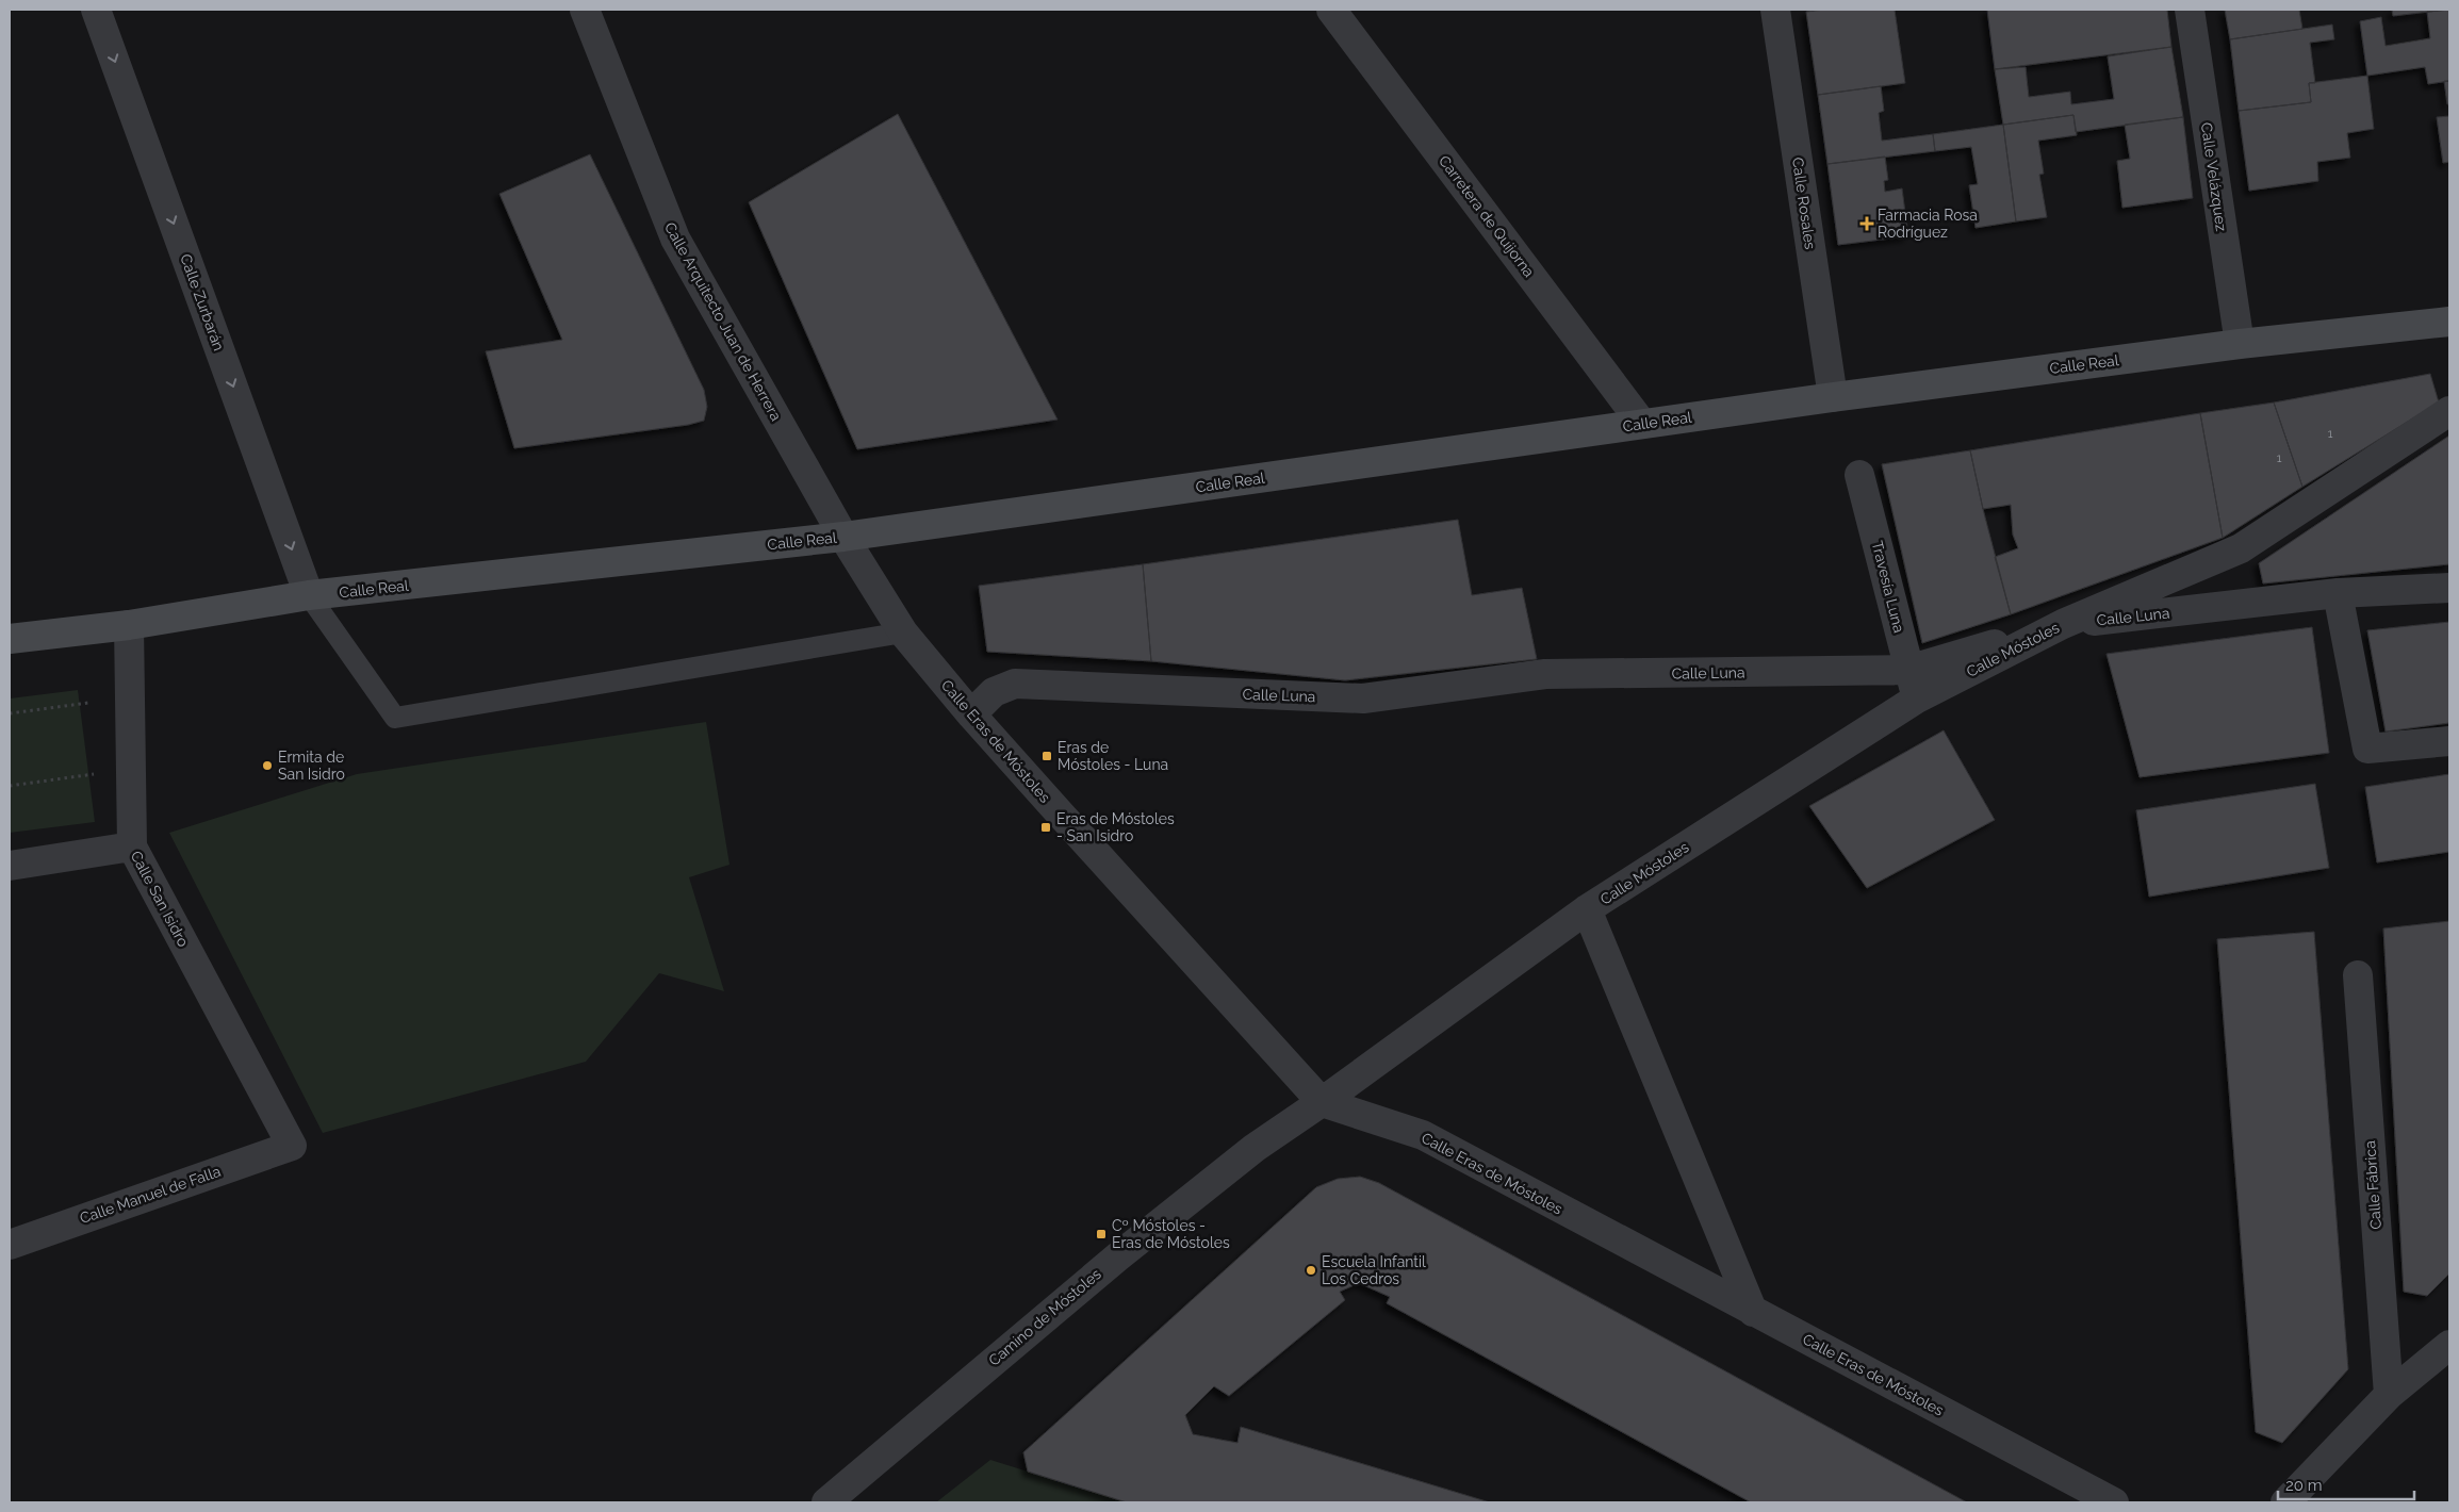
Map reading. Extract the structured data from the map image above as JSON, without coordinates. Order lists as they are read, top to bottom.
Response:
{
  "streets": {
    "street": [
      "Calle Velázquez",
      "Calle Rosales",
      "Carretera de Quijorna",
      "Calle Zurbarán",
      "Calle Arquitecto Juan de Herrera",
      "Calle Real",
      "Travesía Luna",
      "Calle Luna",
      "Calle Móstoles",
      "Calle Eras de Móstoles",
      "Calle San Isidro",
      "Calle Fábrica",
      "Calle Manuel de Falla",
      "Camino de Móstoles"
    ]
  },
  "crossings": [
    ["Calle Velázquez", "Calle Real"],
    ["Calle Rosales", "Calle Real"],
    ["Carretera de Quijorna", "Calle Real"],
    ["Calle Zurbarán", "Calle Real"],
    ["Calle Arquitecto Juan de Herrera", "Calle Real"],
    ["Calle Arquitecto Juan de Herrera", "Calle Eras de Móstoles"],
    ["Calle Real", "Calle Eras de Móstoles"],
    ["Calle Real", "Calle San Isidro"],
    ["Travesía Luna", "Calle Luna"],
    ["Travesía Luna", "Calle Móstoles"],
    ["Calle Luna", "Calle Móstoles"],
    ["Calle Luna", "Calle Eras de Móstoles"],
    ["Calle Móstoles", "Calle Eras de Móstoles"],
    ["Calle Móstoles", "Camino de Móstoles"],
    ["Calle Eras de Móstoles", "Camino de Móstoles"],
    ["Calle San Isidro", "Calle Manuel de Falla"]
  ],
  "one_way": ["Calle Zurbarán"],
  "places": {
    "health": ["Farmacia Rosa Rodríguez"],
    "transit": ["Eras de Móstoles - Luna", "Eras de Móstoles - San Isidro", "Cº Móstoles - Eras de Móstoles"],
    "other": ["Ermita de San Isidro", "Escuela Infantil Los Cedros"]
  },
  "house_numbers": ["1", "1"],
  "scale_bar": "20 m"
}
